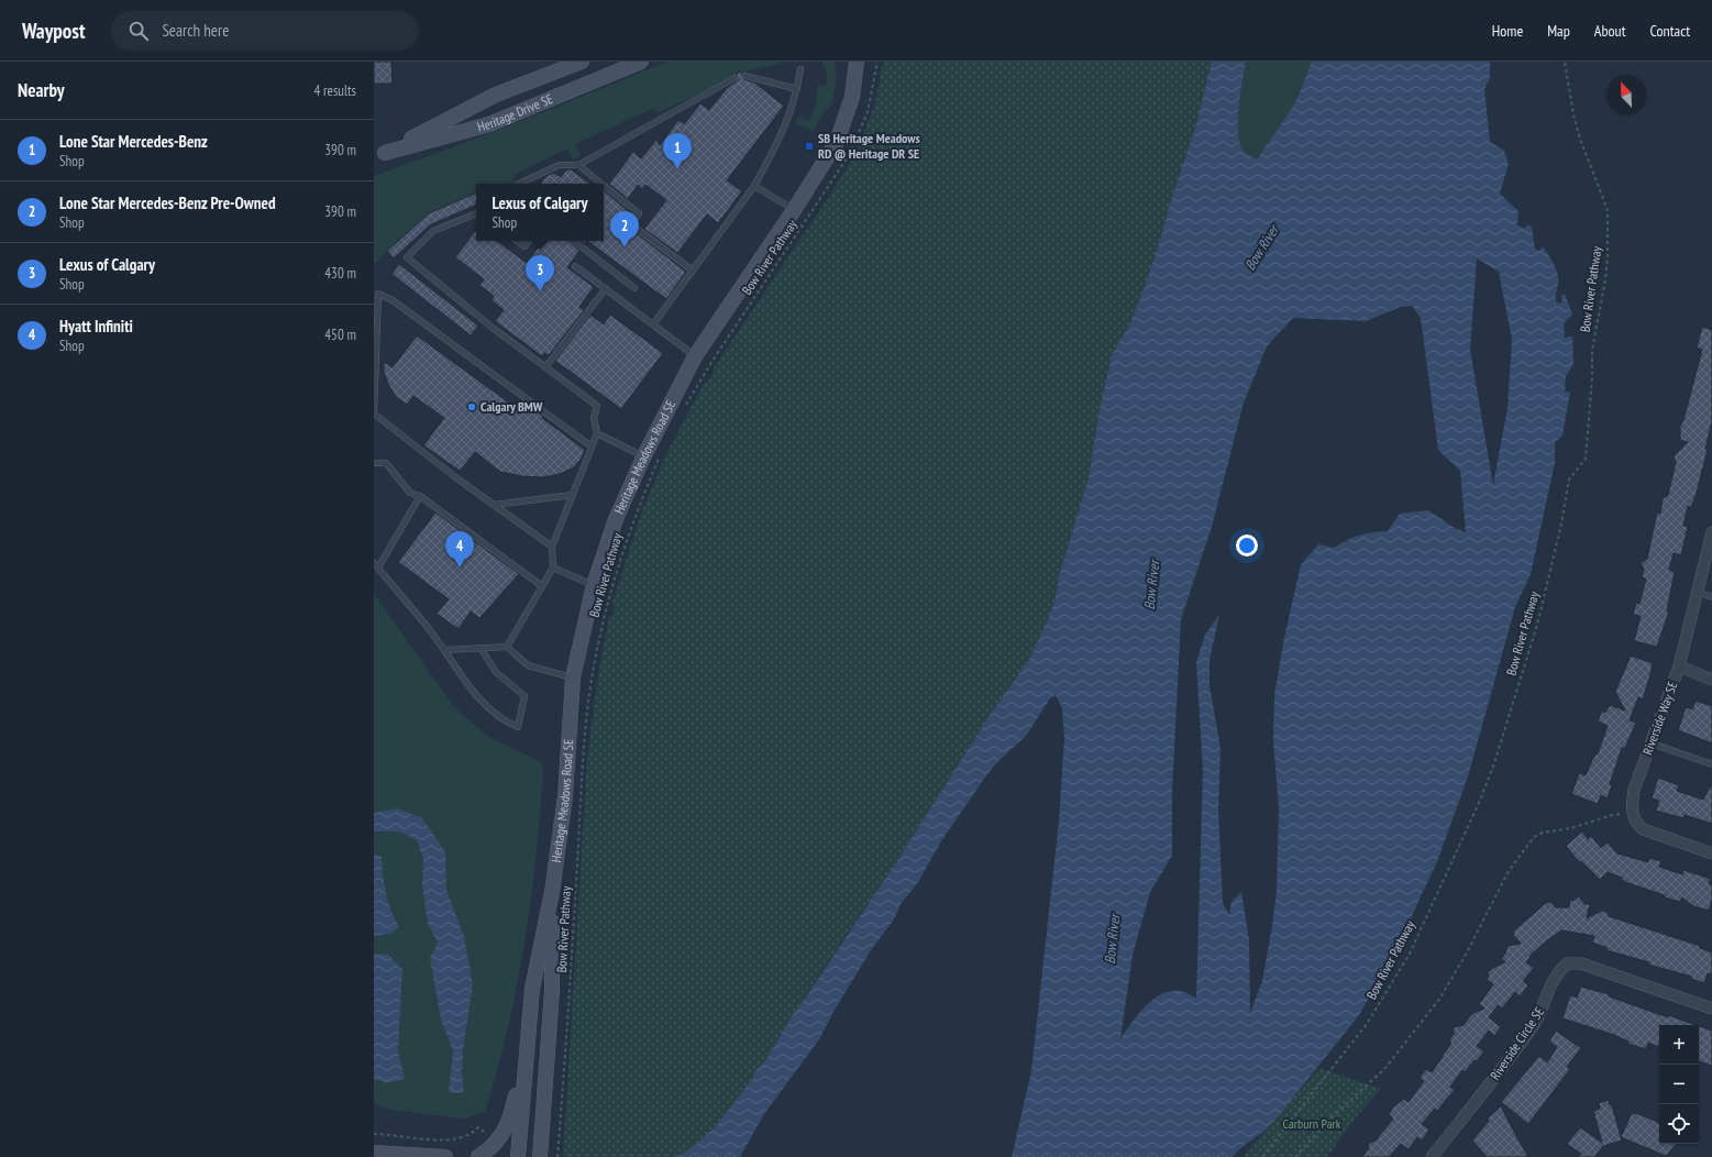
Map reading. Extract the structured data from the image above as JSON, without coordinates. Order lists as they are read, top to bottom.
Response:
{
  "streets": {
    "main road": ["Heritage Drive SE", "Heritage Meadows Road SE"],
    "street": ["Riverside Way SE", "Riverside Circle SE"],
    "path": ["Bow River Pathway"]
  },
  "water": ["Bow River"],
  "parks": ["Carburn Park"],
  "places": {
    "transit": ["SB Heritage Meadows RD @ Heritage DR SE"],
    "other": ["Calgary BMW"]
  },
  "north": "top left",
  "page": {
    "header": "Waypost",
    "search": "Search here",
    "nav": [
      "Home",
      "Map",
      "About",
      "Contact"
    ],
    "heading": ["Nearby", "4 results"],
    "list": [
      {
        "mark": "1",
        "name": "Lone Star Mercedes-Benz",
        "note": "Shop",
        "value": "390 m"
      },
      {
        "mark": "2",
        "name": "Lone Star Mercedes-Benz Pre-Owned",
        "note": "Shop",
        "value": "390 m"
      },
      {
        "mark": "3",
        "name": "Lexus of Calgary",
        "note": "Shop",
        "value": "430 m"
      },
      {
        "mark": "4",
        "name": "Hyatt Infiniti",
        "note": "Shop",
        "value": "450 m"
      }
    ],
    "pins": [
      "1",
      "2",
      "3",
      "4"
    ],
    "popup": ["Lexus of Calgary", "Shop"],
    "map_buttons": ["+", "−"]
  }
}
